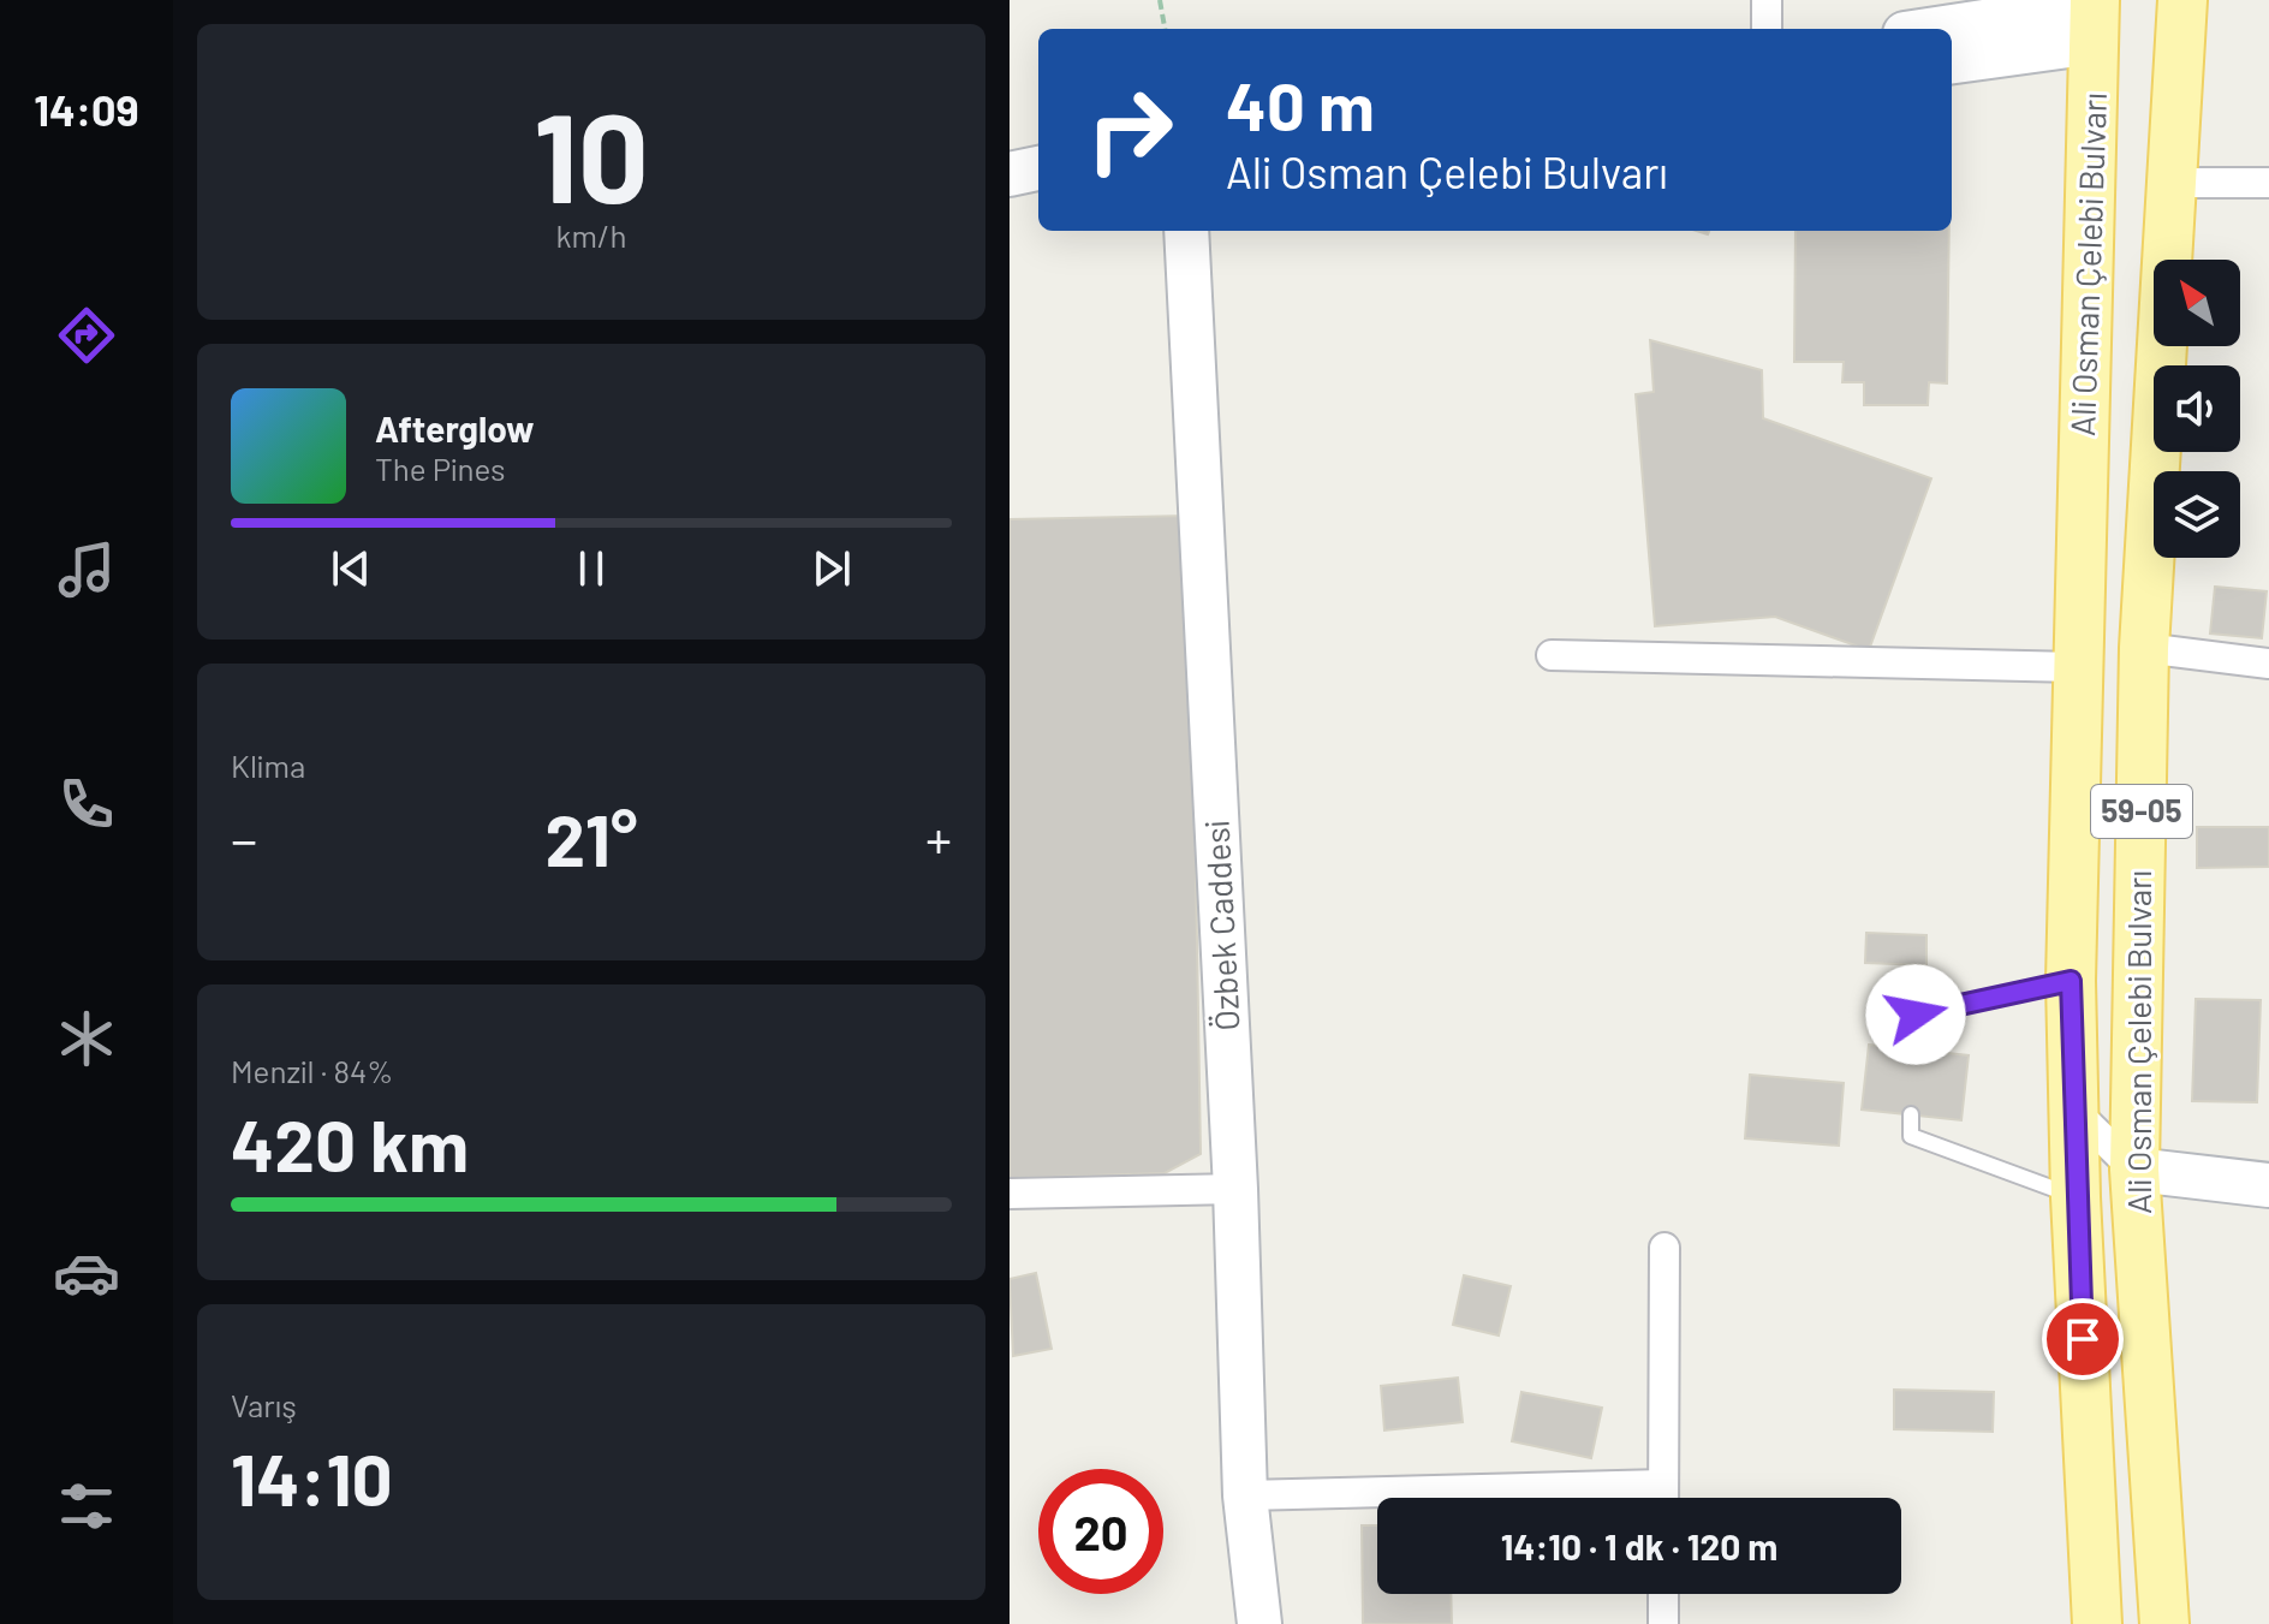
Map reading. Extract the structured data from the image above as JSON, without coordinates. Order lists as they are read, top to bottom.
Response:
{
  "streets": {
    "main road": ["Ali Osman Çelebi Bulvarı", "59-05"],
    "street": ["Özbek Caddesi"]
  },
  "north": "top left",
  "page": {
    "tabs": "14:09",
    "tile": [
      ["10", "km/h"],
      "Klima",
      ["Menzil · 84%", "420 km"],
      ["Varış", "14:10"]
    ],
    "turn": ["40 m", "Ali Osman Çelebi Bulvarı"],
    "song": ["Afterglow", "The Pines"],
    "heat": ["−", "21°", "+"],
    "limit": "20",
    "trip": "14:10 · 1 dk · 120 m"
  }
}
